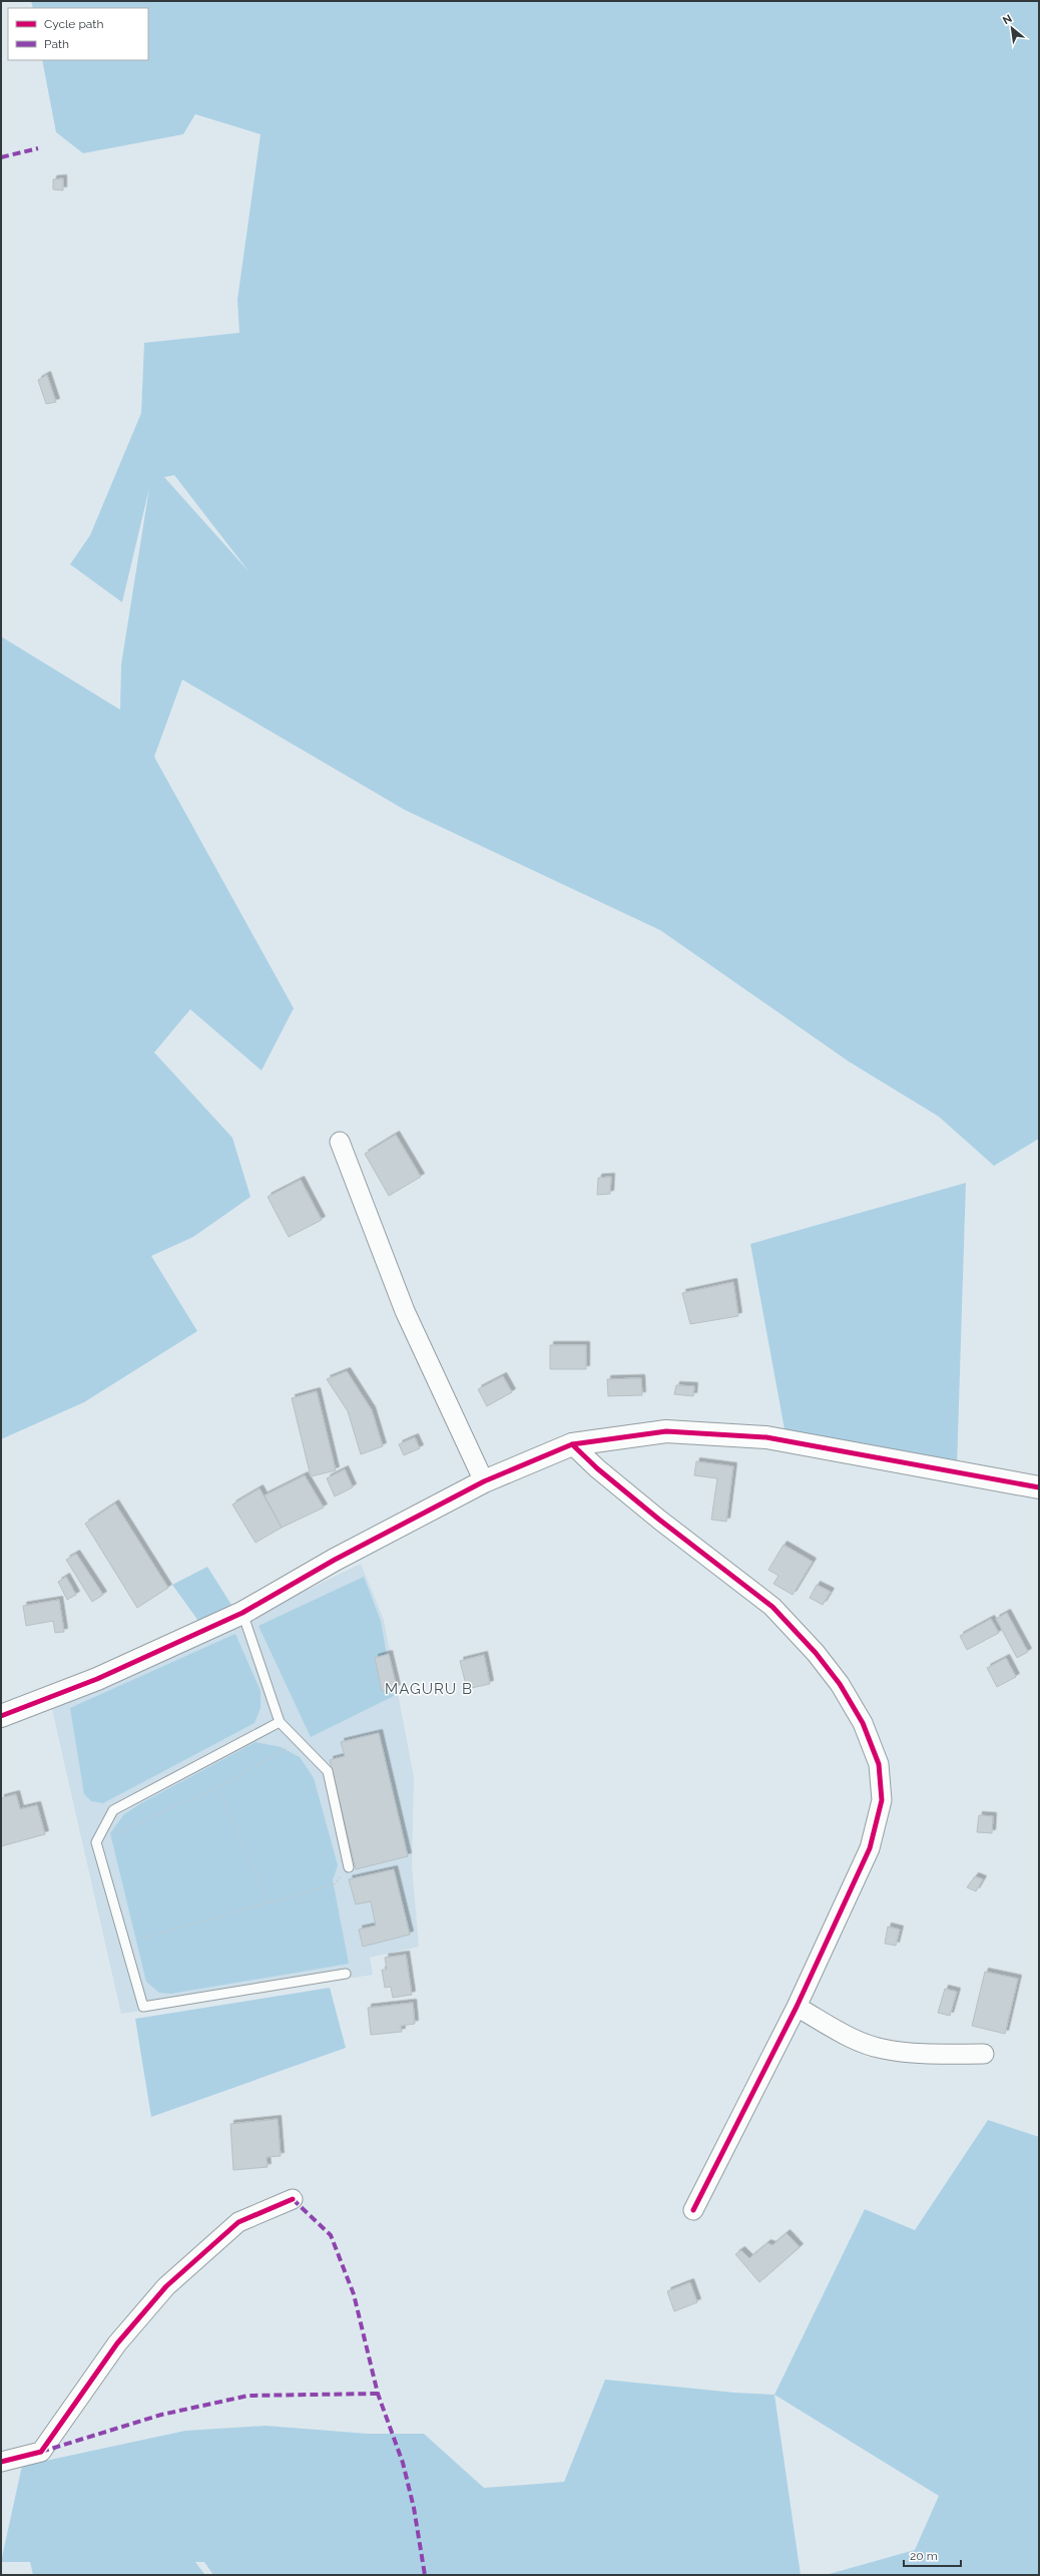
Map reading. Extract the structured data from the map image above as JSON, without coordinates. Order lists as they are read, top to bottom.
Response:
{
  "districts": ["MAGURU B"],
  "legend": ["Cycle path", "Path"],
  "scale_bar": "20 m",
  "north": "top left"
}
